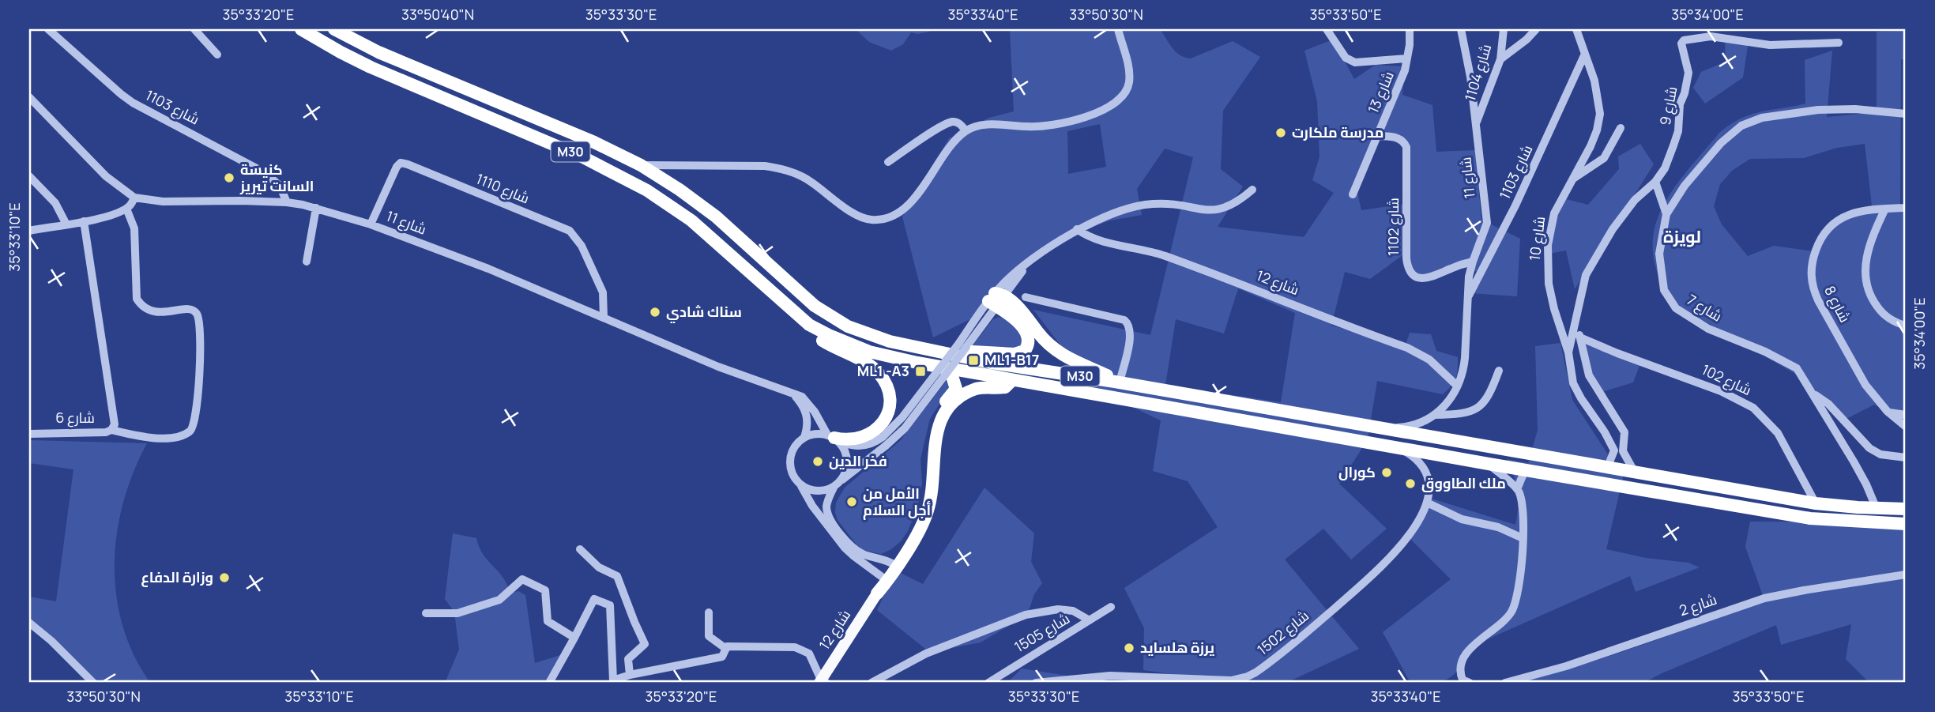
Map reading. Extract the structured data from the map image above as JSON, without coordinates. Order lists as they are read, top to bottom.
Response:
{
  "streets": {
    "highway": ["M30"],
    "main road": ["شارع 12"],
    "street": [
      "شارع 1104",
      "شارع 13",
      "شارع 9",
      "شارع 1103",
      "شارع 11",
      "شارع 1110",
      "شارع 1102",
      "شارع 10",
      "شارع 8",
      "شارع 7",
      "شارع 102",
      "شارع 6",
      "شارع 2",
      "شارع 1505",
      "شارع 1502"
    ]
  },
  "crossings": [
    ["شارع 1104", "شارع 11"],
    ["شارع 13", "شارع 1102"],
    ["شارع 9", "شارع 10"],
    ["شارع 1103", "شارع 11"],
    ["شارع 1103", "شارع 10"],
    ["M30", "شارع 10"],
    ["M30", "شارع 7"],
    ["M30", "شارع 102"],
    ["M30", "شارع 1502"],
    ["شارع 11", "شارع 1110"],
    ["شارع 11", "شارع 1102"],
    ["شارع 11", "شارع 12"]
  ],
  "districts": ["لويزة"],
  "places": {
    "other": [
      "مدرسة ملكارت",
      "كنيسة السانت تيريز",
      "سناك شادي",
      "فخر الدين",
      "كورال",
      "ملك الطاووق",
      "الأمل من أجل السلام",
      "وزارة الدفاع",
      "يرزة هلسايد"
    ],
    "transit": ["ML1-B17", "ML1 -A3"]
  },
  "coordinates": [
    "35°33'20\"E",
    "33°50'40\"N",
    "35°33'30\"E",
    "35°33'40\"E",
    "33°50'30\"N",
    "35°33'50\"E",
    "35°34'00\"E",
    "35°33'10\"E"
  ]
}
